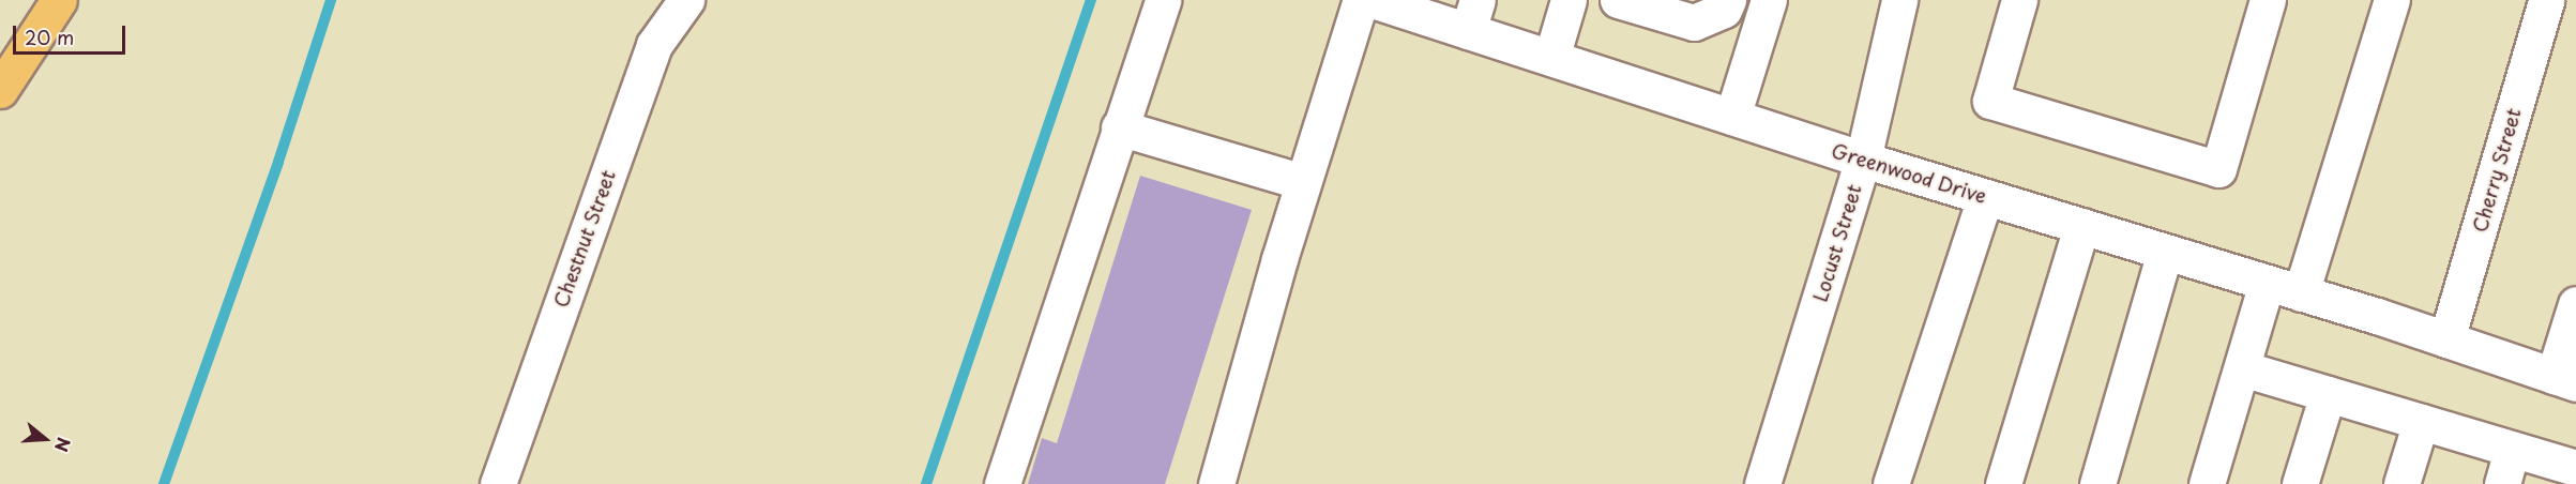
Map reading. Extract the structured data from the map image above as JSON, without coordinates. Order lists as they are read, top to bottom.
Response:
{
  "streets": {
    "street": [
      "Cherry Street",
      "Greenwood Drive",
      "Chestnut Street",
      "Locust Street"
    ]
  },
  "crossings": [
    ["Cherry Street", "Greenwood Drive"],
    ["Greenwood Drive", "Locust Street"]
  ],
  "scale_bar": "20 m",
  "north": "right"
}
